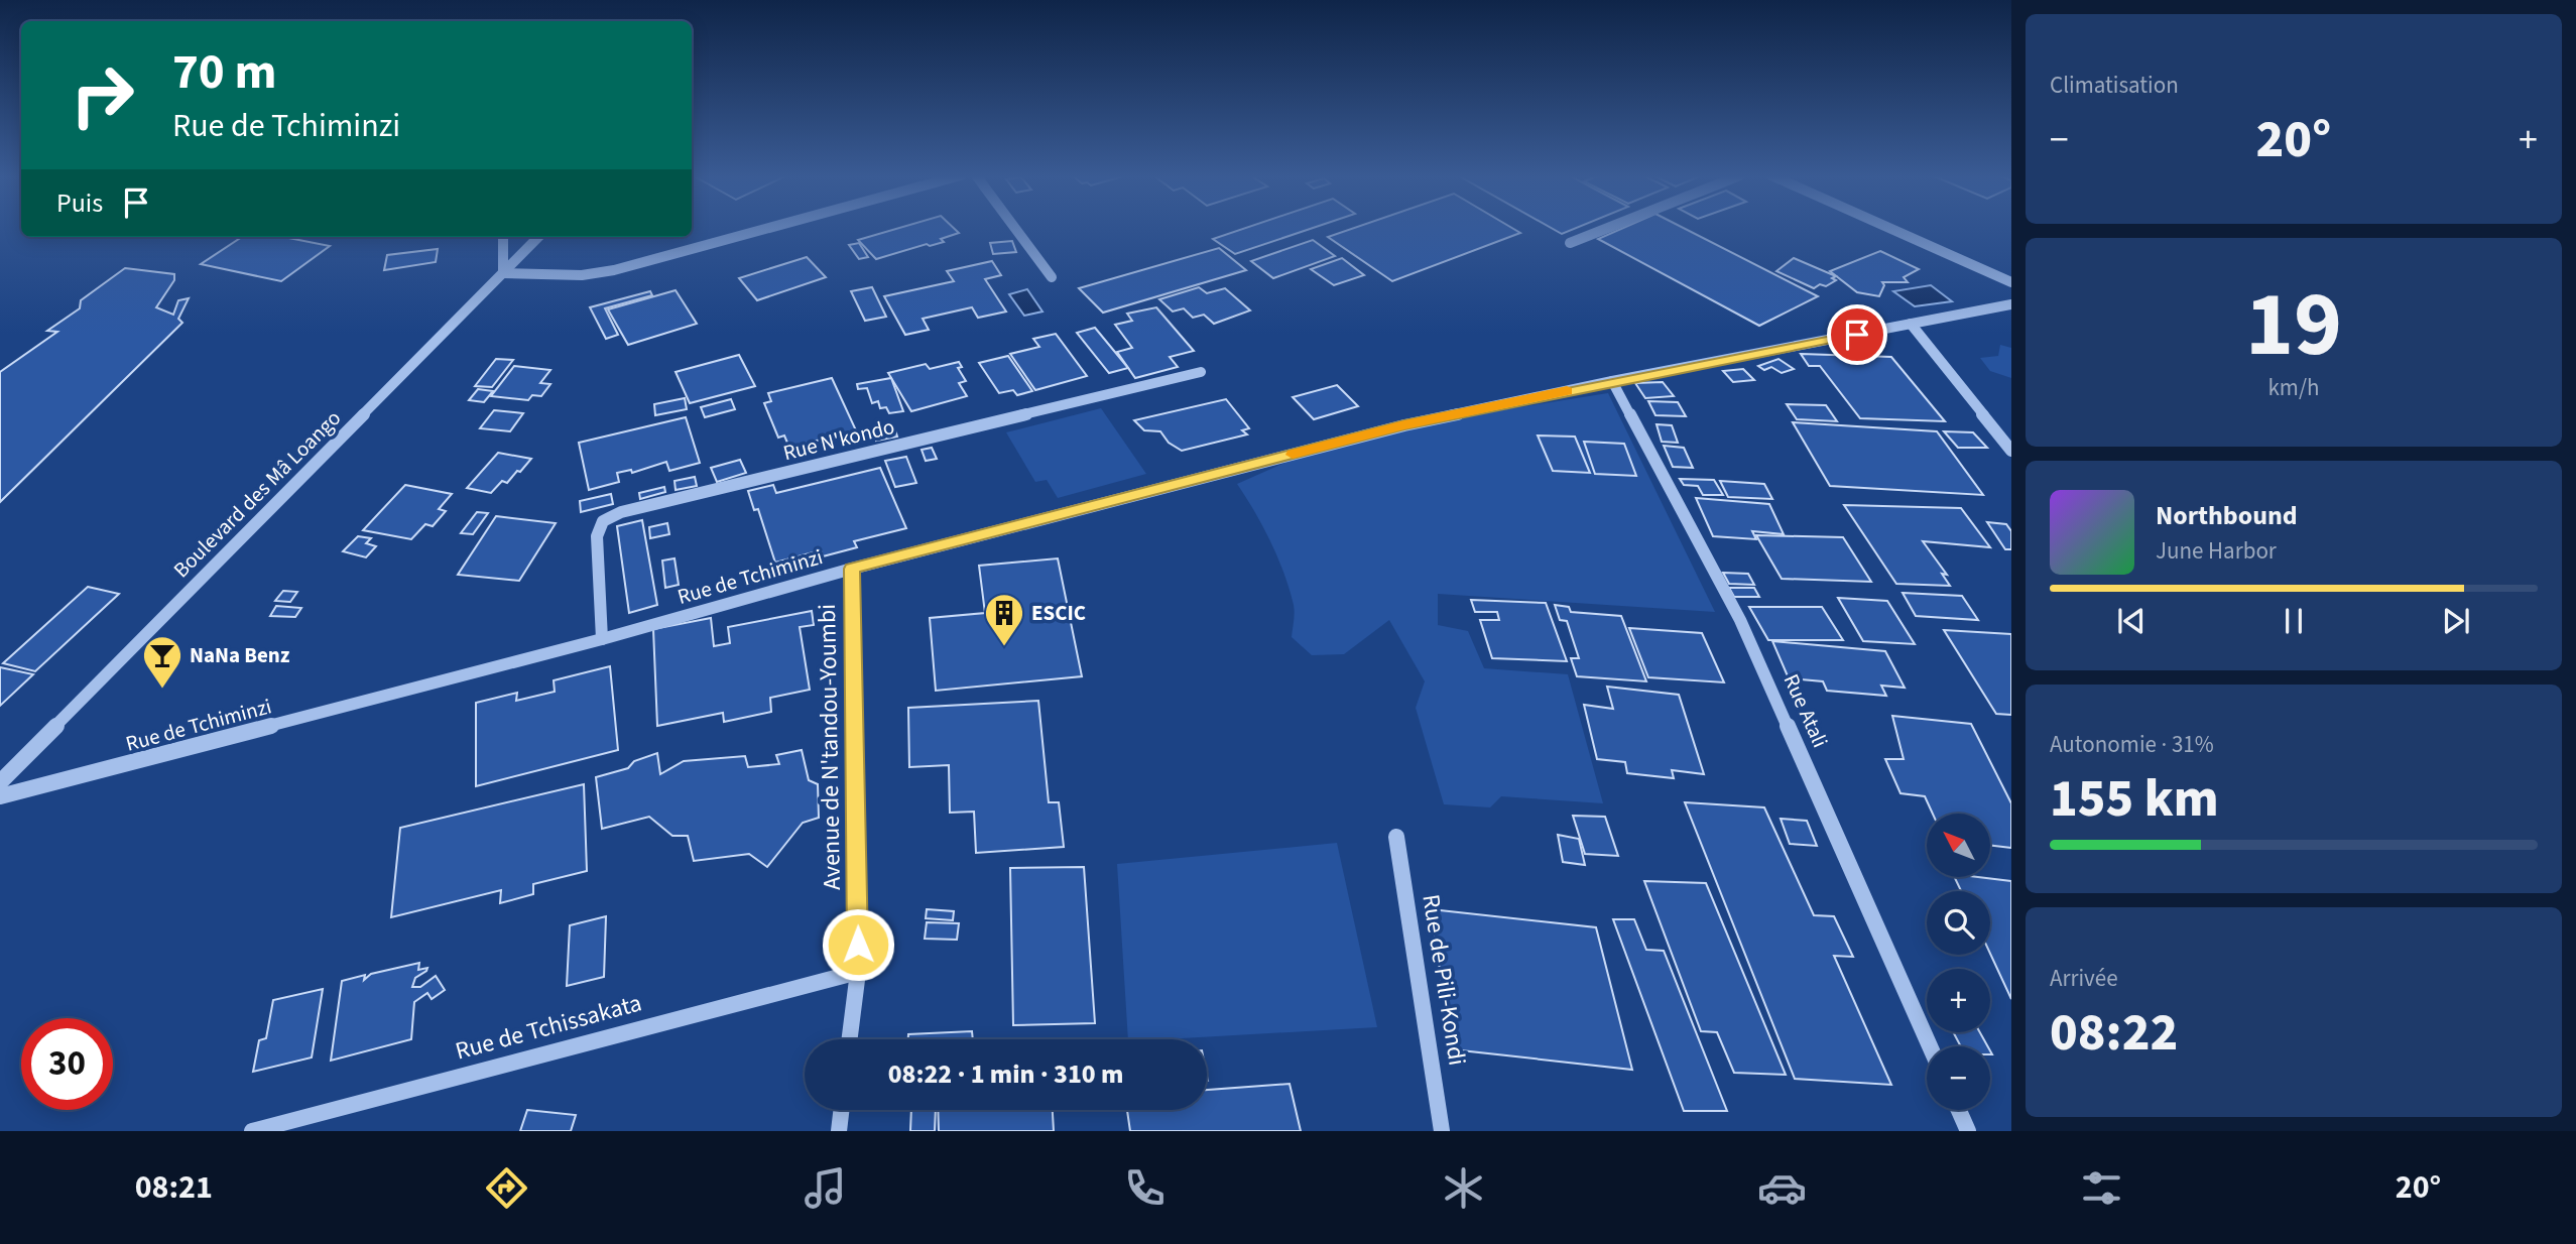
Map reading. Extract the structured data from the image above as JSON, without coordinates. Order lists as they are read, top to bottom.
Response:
{
  "streets": {
    "street": [
      "Rue N'kondo",
      "Boulevard des Mâ Loango",
      "Rue de Tchiminzi",
      "Rue Atali",
      "Avenue de N'tandou-Youmbi",
      "Rue de Pili-Kondi",
      "Rue de Tchissakata"
    ]
  },
  "crossings": [
    ["Rue N'kondo", "Rue de Tchiminzi"],
    ["Rue de Tchiminzi", "Rue Atali"],
    ["Rue de Tchiminzi", "Avenue de N'tandou-Youmbi"],
    ["Avenue de N'tandou-Youmbi", "Rue de Tchissakata"]
  ],
  "places": {
    "building": ["ESCIC"],
    "bar": ["NaNa Benz"]
  },
  "north": "top left",
  "page": {
    "tile": [
      "Climatisation",
      ["19", "km/h"],
      ["Autonomie · 31%", "155 km"],
      ["Arrivée", "08:22"]
    ],
    "turn": ["70 m", "Rue de Tchiminzi"],
    "heat": ["−", "20°", "+"],
    "then": "Puis",
    "song": ["Northbound", "June Harbor"],
    "map_buttons": ["+", "−"],
    "limit": "30",
    "trip": "08:22 · 1 min · 310 m",
    "tabs": ["08:21", "20°"]
  }
}
